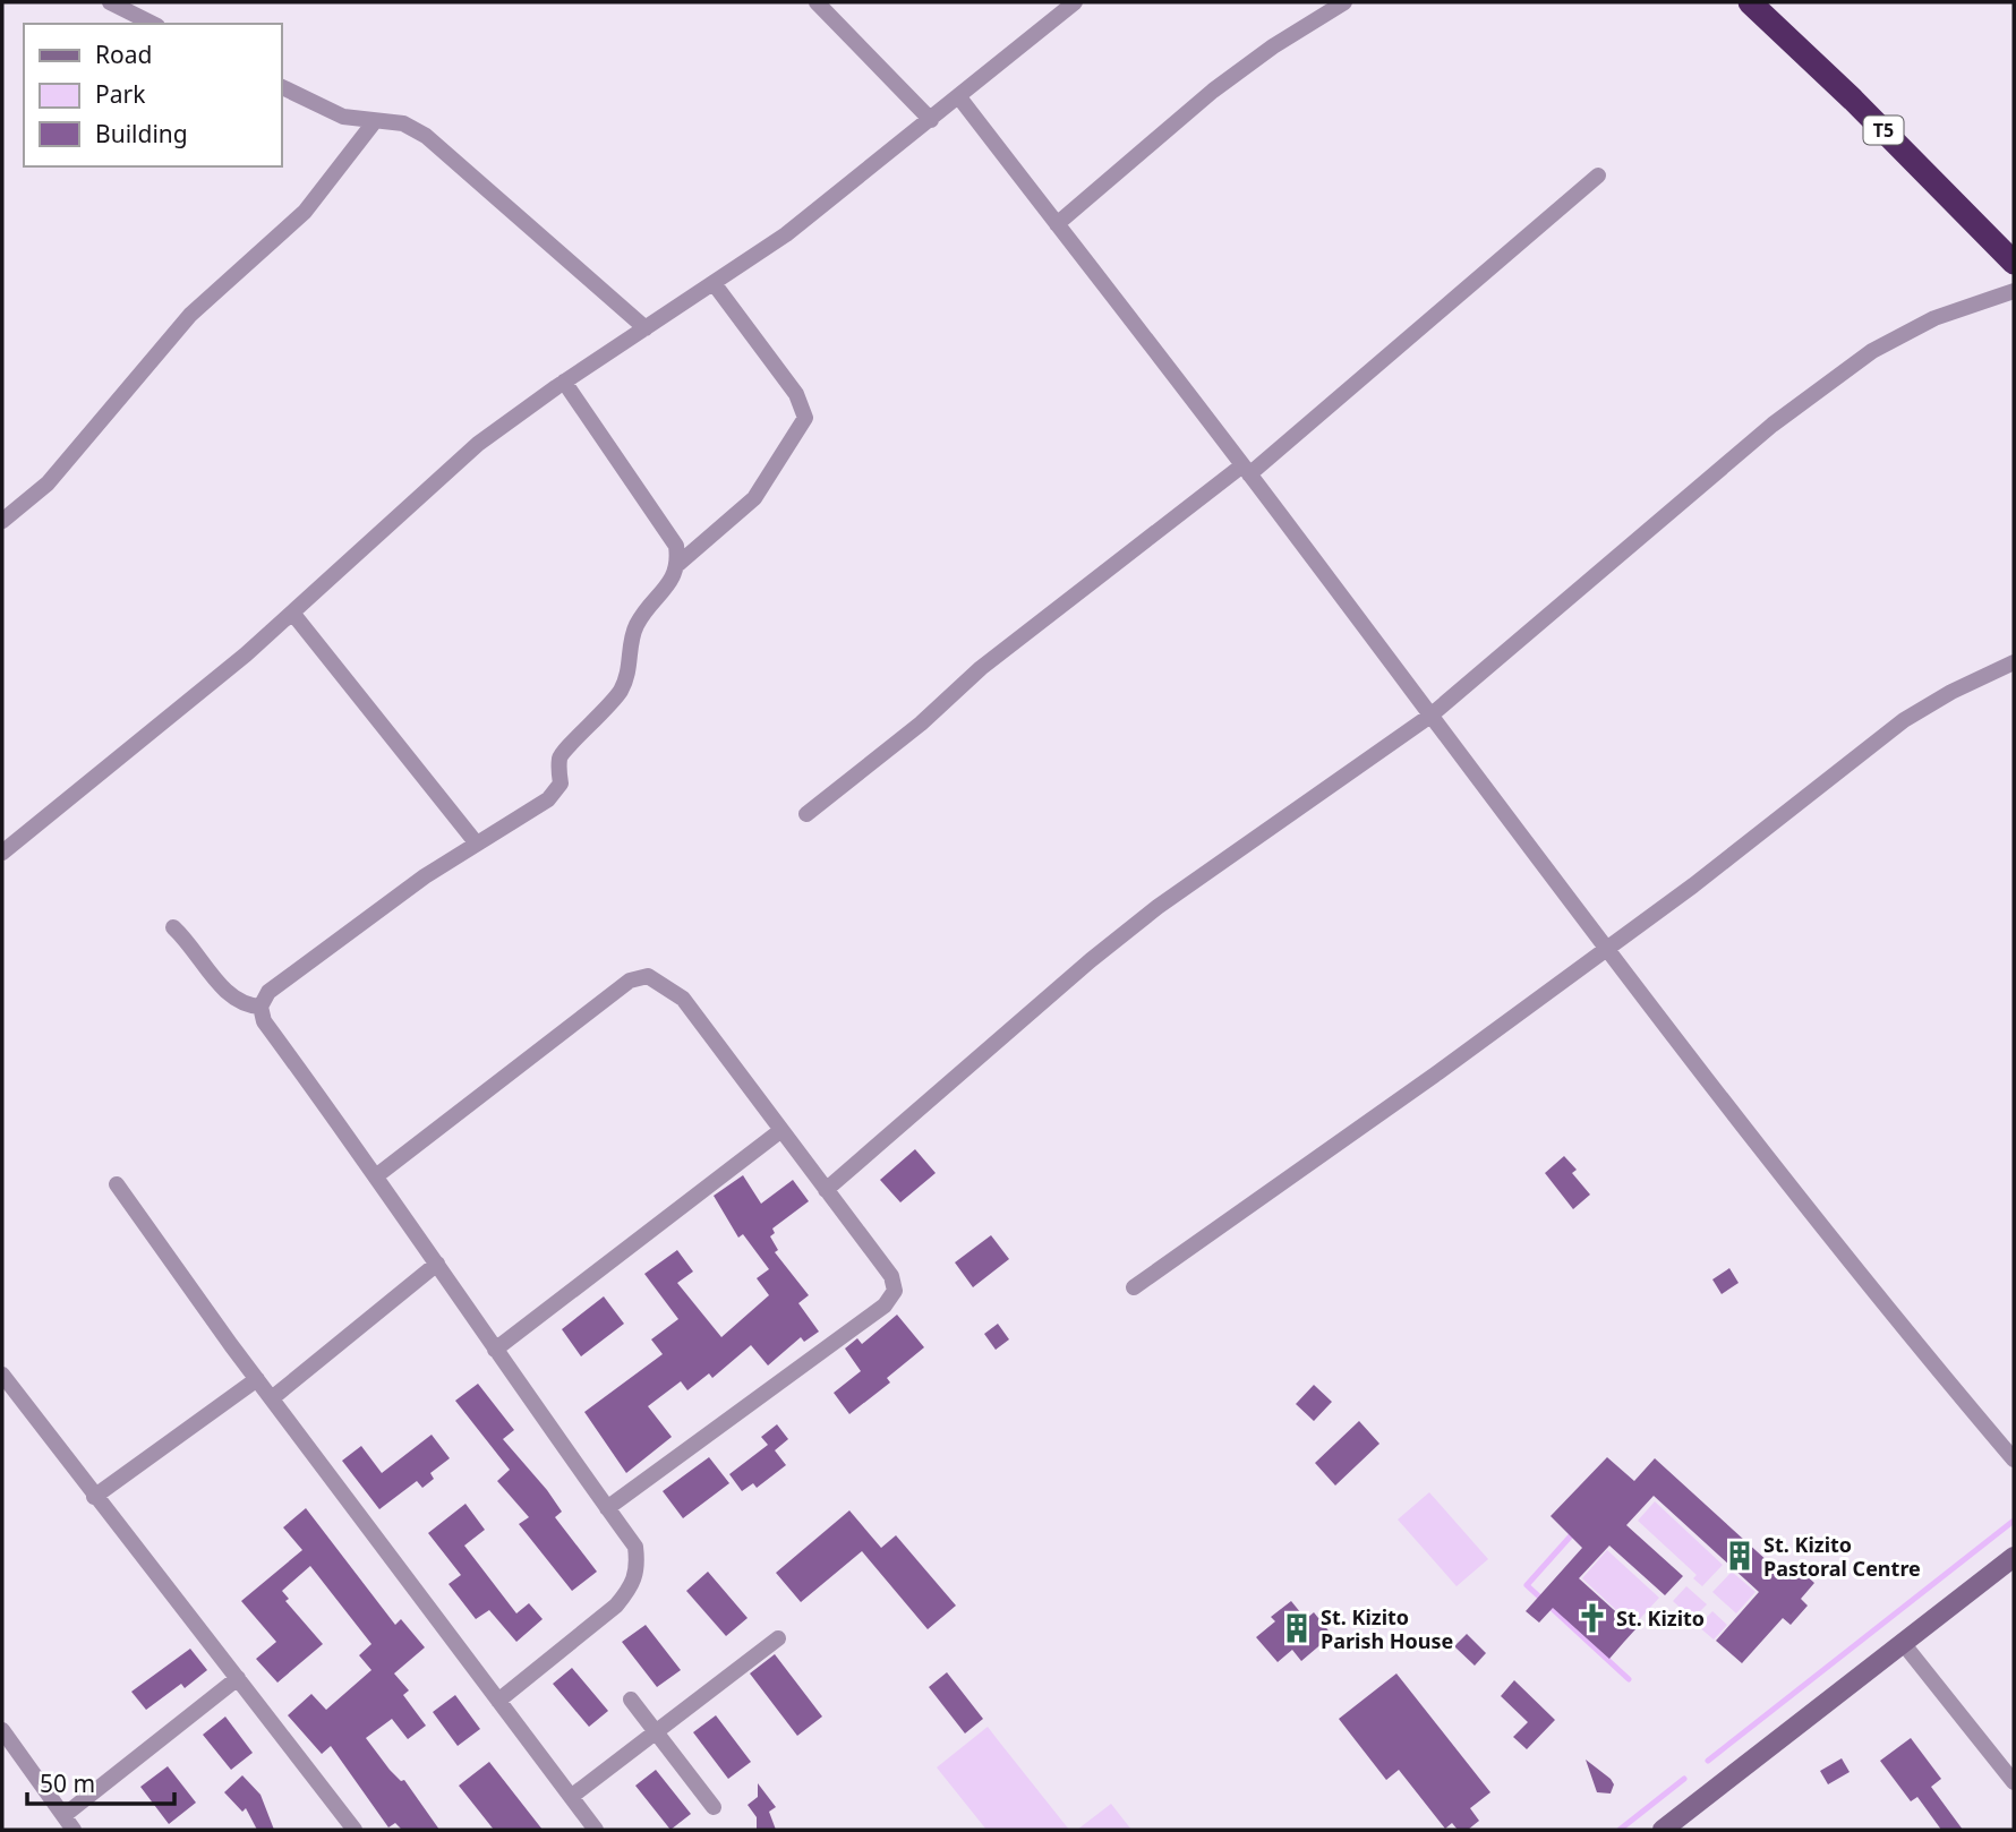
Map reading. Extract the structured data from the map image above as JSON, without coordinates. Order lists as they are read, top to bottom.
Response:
{
  "streets": {
    "highway": ["T5"]
  },
  "places": {
    "building": ["St. Kizito Pastoral Centre", "St. Kizito Parish House"],
    "church": ["St. Kizito"]
  },
  "legend": ["Road", "Park", "Building"],
  "scale_bar": "50 m"
}
